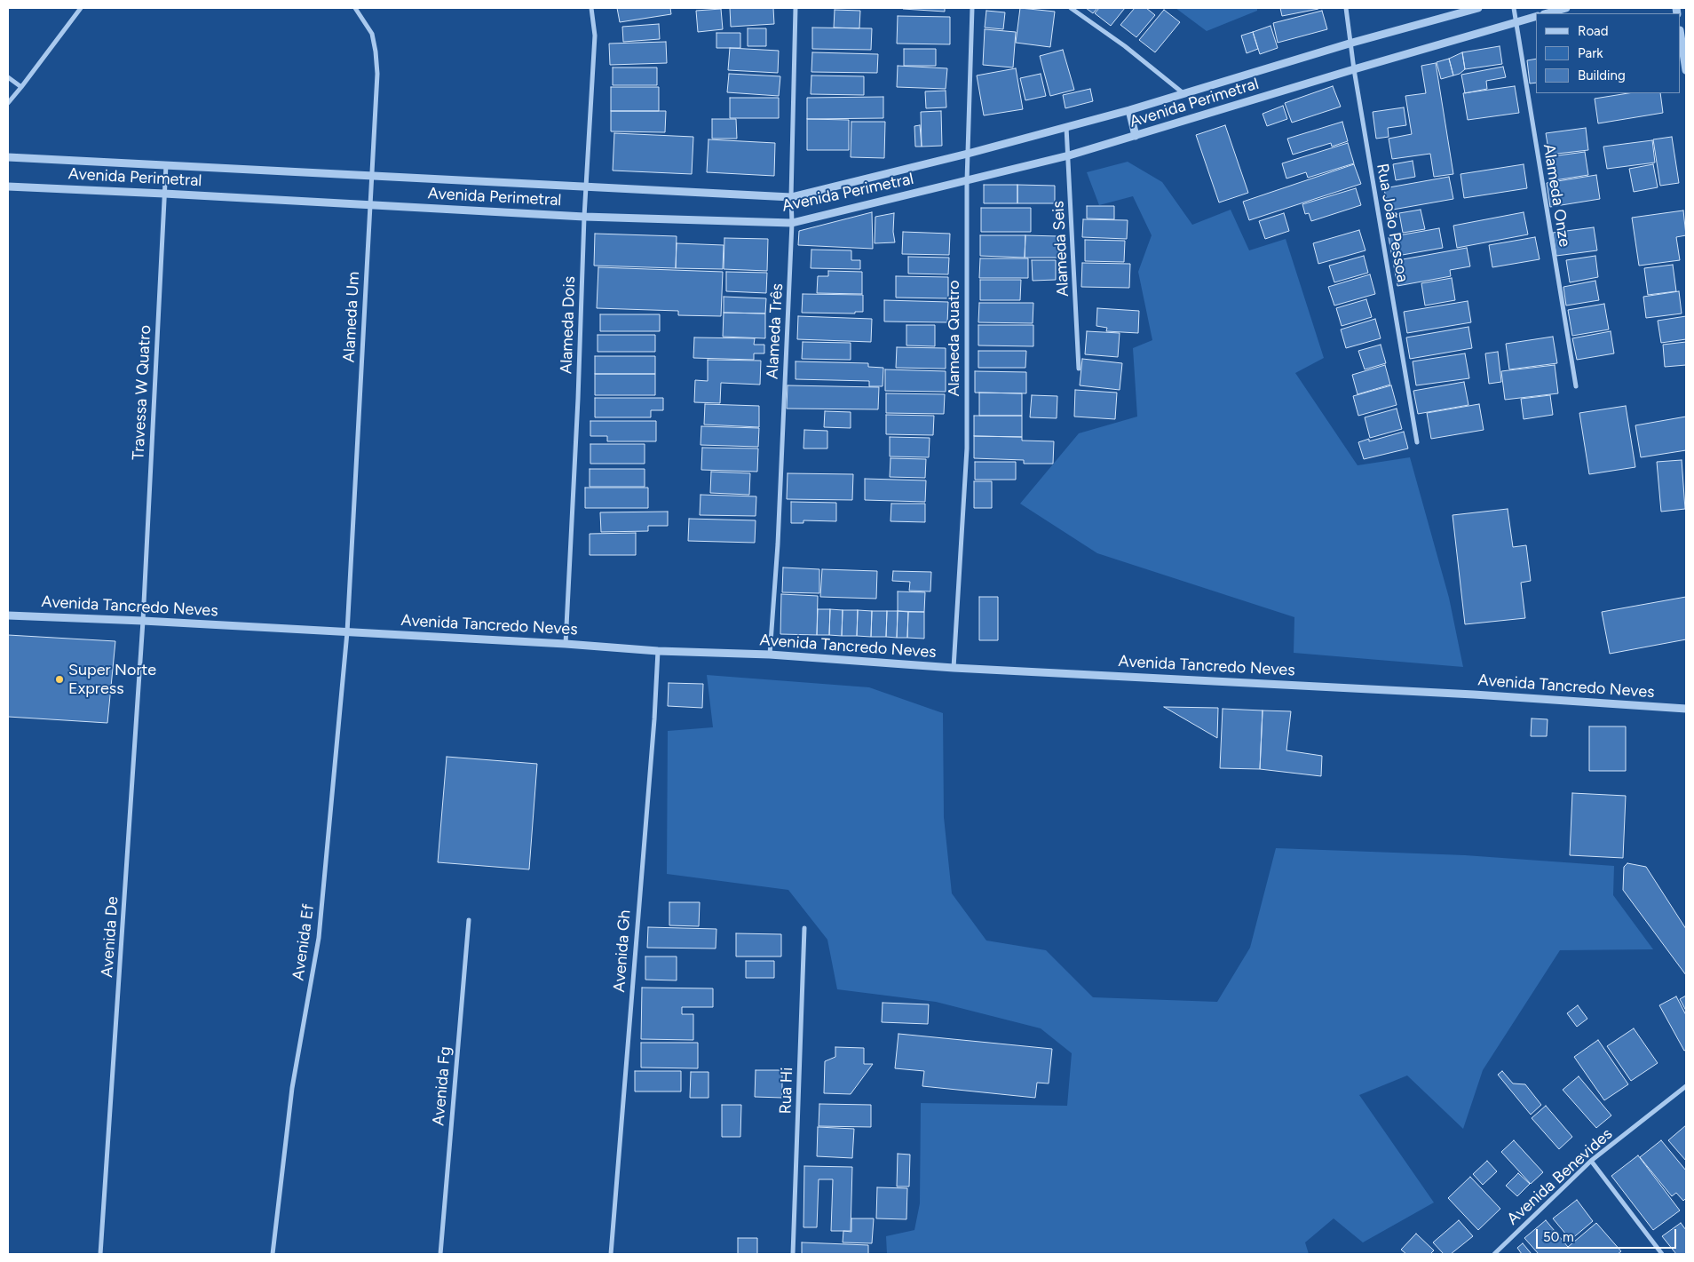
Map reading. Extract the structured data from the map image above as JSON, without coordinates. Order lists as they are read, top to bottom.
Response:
{
  "streets": {
    "street": [
      "Avenida Perimetral",
      "Alameda Onze",
      "Rua João Pessoa",
      "Alameda Seis",
      "Alameda Um",
      "Alameda Dois",
      "Alameda Três",
      "Alameda Quatro",
      "Travessa W Quatro",
      "Avenida Tancredo Neves",
      "Avenida De",
      "Avenida Ef",
      "Avenida Gh",
      "Avenida Fg",
      "Rua Hi",
      "Avenida Benevides"
    ]
  },
  "crossings": [
    ["Avenida Perimetral", "Alameda Onze"],
    ["Avenida Perimetral", "Rua João Pessoa"],
    ["Avenida Perimetral", "Alameda Seis"],
    ["Avenida Perimetral", "Alameda Um"],
    ["Avenida Perimetral", "Alameda Dois"],
    ["Avenida Perimetral", "Alameda Três"],
    ["Avenida Perimetral", "Alameda Quatro"],
    ["Avenida Perimetral", "Travessa W Quatro"],
    ["Alameda Um", "Avenida Tancredo Neves"],
    ["Alameda Um", "Avenida Ef"],
    ["Alameda Dois", "Avenida Tancredo Neves"],
    ["Alameda Três", "Avenida Tancredo Neves"],
    ["Alameda Quatro", "Avenida Tancredo Neves"],
    ["Travessa W Quatro", "Avenida Tancredo Neves"],
    ["Travessa W Quatro", "Avenida De"],
    ["Avenida Tancredo Neves", "Avenida De"],
    ["Avenida Tancredo Neves", "Avenida Ef"],
    ["Avenida Tancredo Neves", "Avenida Gh"]
  ],
  "places": ["Super Norte Express"],
  "legend": ["Road", "Park", "Building"],
  "scale_bar": "50 m"
}
